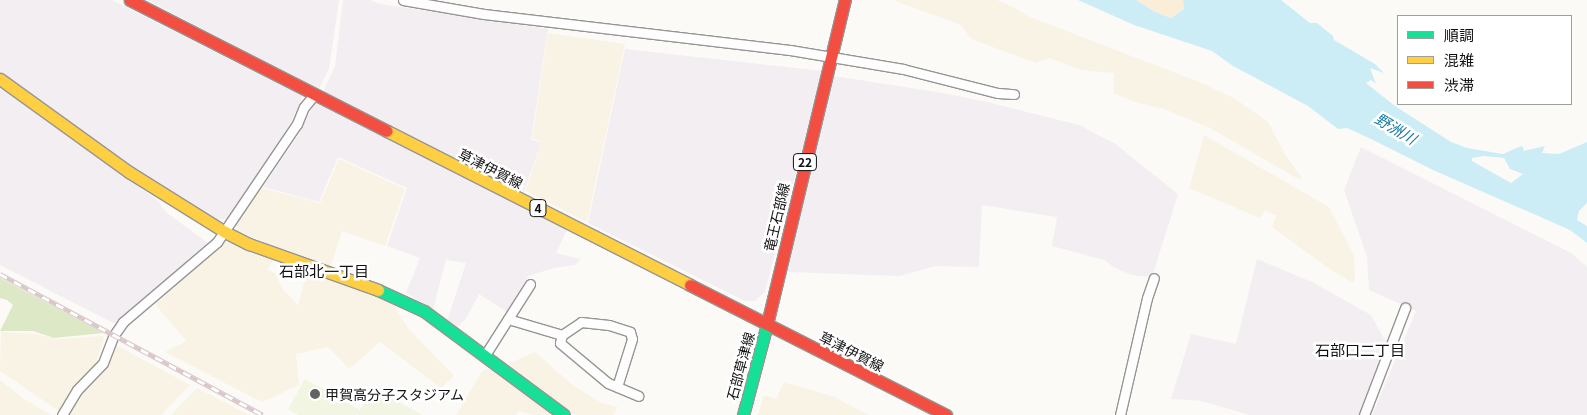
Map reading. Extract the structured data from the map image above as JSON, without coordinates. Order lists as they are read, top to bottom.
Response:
{
  "streets": {
    "main road": [
      "22",
      "草津伊賀線",
      "4",
      "竜王石部線",
      "石部草津線"
    ]
  },
  "crossings": [
    ["草津伊賀線", "竜王石部線"],
    ["草津伊賀線", "石部草津線"],
    ["竜王石部線", "石部草津線"]
  ],
  "districts": ["石部北一丁目", "石部口二丁目"],
  "water": ["野洲川"],
  "places": ["甲賀高分子スタジアム"],
  "legend": ["順調", "混雑", "渋滞"]
}
